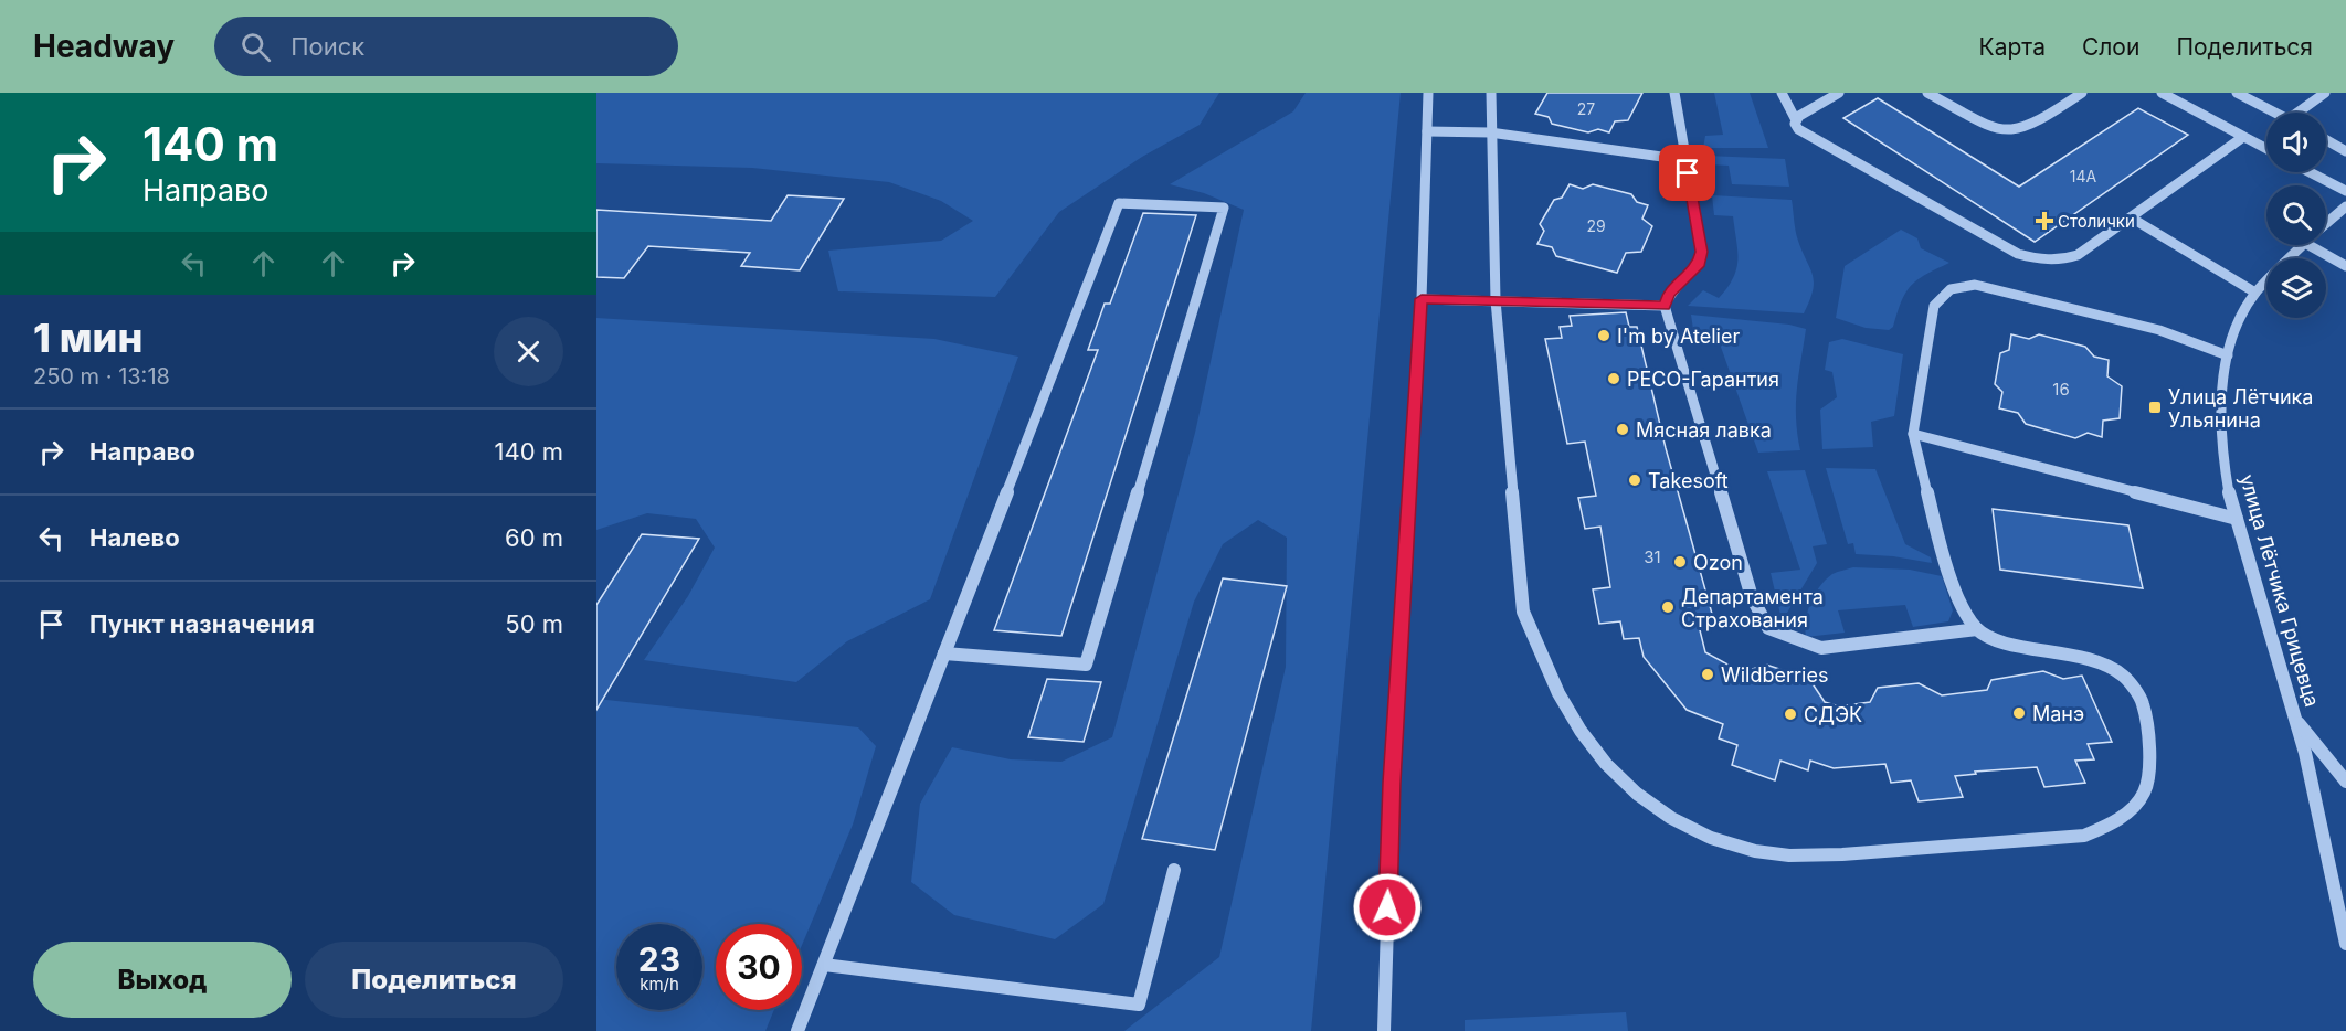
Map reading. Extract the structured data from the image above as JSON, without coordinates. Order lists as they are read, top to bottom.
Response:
{
  "streets": {
    "street": ["улица Лётчика Грицевца"]
  },
  "places": {
    "health": ["Столички"],
    "other": [
      "I'm by Atelier",
      "РЕСО-Гарантия",
      "Мясная лавка",
      "Takesoft",
      "Ozon",
      "Департамента Страхования",
      "Wildberries",
      "Манэ",
      "СДЭК"
    ],
    "transit": ["Улица Лётчика Ульянина"]
  },
  "house_numbers": [
    "27",
    "14А",
    "29",
    "16",
    "31"
  ],
  "page": {
    "header": "Headway",
    "search": "Поиск",
    "nav": ["Карта", "Слои", "Поделиться"],
    "turn": ["140 m", "Направо"],
    "heading": ["1 мин", "250 m · 13:18"],
    "list": [
      {
        "name": "Направо",
        "value": "140 m"
      },
      {
        "name": "Налево",
        "value": "60 m"
      },
      {
        "name": "Пункт назначения",
        "value": "50 m"
      }
    ],
    "speed": "23 km/h",
    "limit": "30",
    "buttons": ["Выход", "Поделиться"]
  }
}
